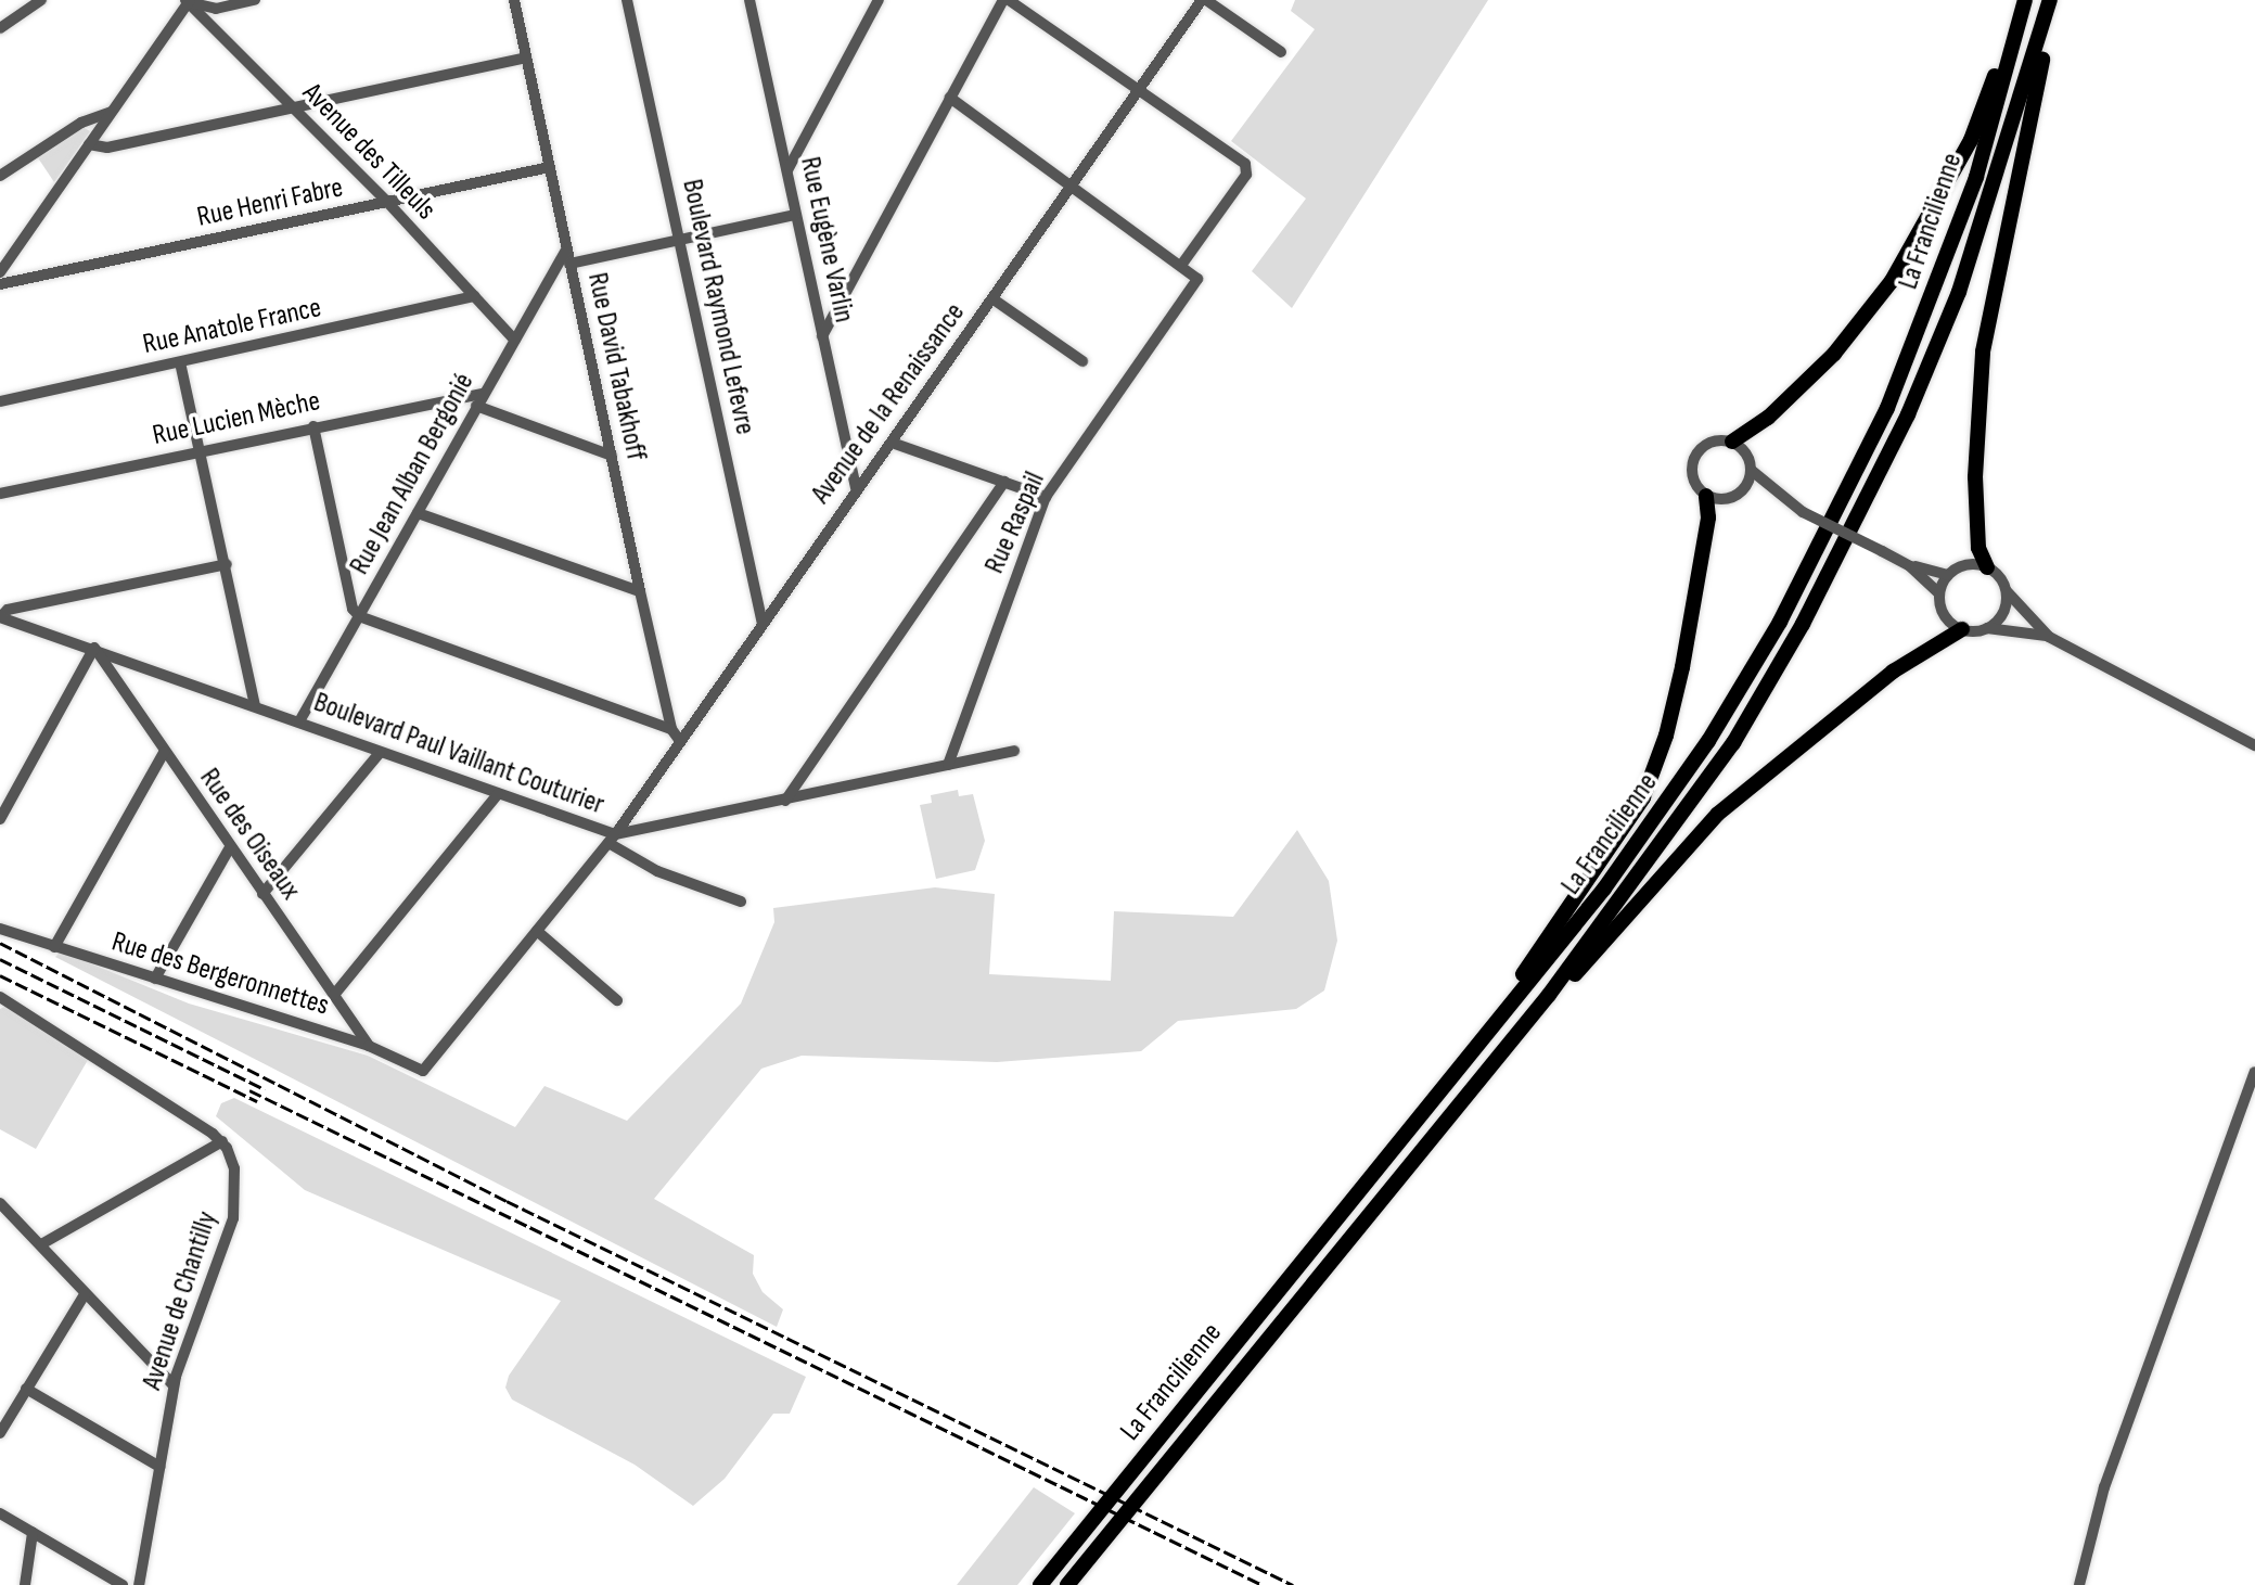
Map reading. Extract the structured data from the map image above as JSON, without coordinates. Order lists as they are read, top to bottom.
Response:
{
  "streets": {
    "highway": ["La Francilienne"],
    "street": [
      "Avenue des Tilleuls",
      "Rue Henri Fabre",
      "Rue Eugène Varlin",
      "Boulevard Raymond Lefevre",
      "Rue Anatole France",
      "Rue David Tabakhoff",
      "Avenue de la Renaissance",
      "Rue Lucien Mèche",
      "Rue Jean Alban Bergonié",
      "Rue Raspail",
      "Boulevard Paul Vaillant Couturier",
      "Rue des Oiseaux",
      "Rue des Bergeronnettes",
      "Avenue de Chantilly"
    ]
  },
  "crossings": [
    ["Avenue des Tilleuls", "Rue Henri Fabre"],
    ["Avenue des Tilleuls", "Rue Anatole France"],
    ["Avenue des Tilleuls", "Rue Jean Alban Bergonié"],
    ["Rue Henri Fabre", "Rue David Tabakhoff"],
    ["Rue Eugène Varlin", "Avenue de la Renaissance"],
    ["Boulevard Raymond Lefevre", "Avenue de la Renaissance"],
    ["Rue David Tabakhoff", "Avenue de la Renaissance"],
    ["Rue David Tabakhoff", "Rue Jean Alban Bergonié"],
    ["Avenue de la Renaissance", "Boulevard Paul Vaillant Couturier"],
    ["Avenue de la Renaissance", "Rue des Bergeronnettes"],
    ["Rue Lucien Mèche", "Rue Jean Alban Bergonié"],
    ["Rue Jean Alban Bergonié", "Boulevard Paul Vaillant Couturier"],
    ["Rue Raspail", "Boulevard Paul Vaillant Couturier"],
    ["Boulevard Paul Vaillant Couturier", "Rue des Oiseaux"],
    ["Rue des Oiseaux", "Rue des Bergeronnettes"]
  ]
}
